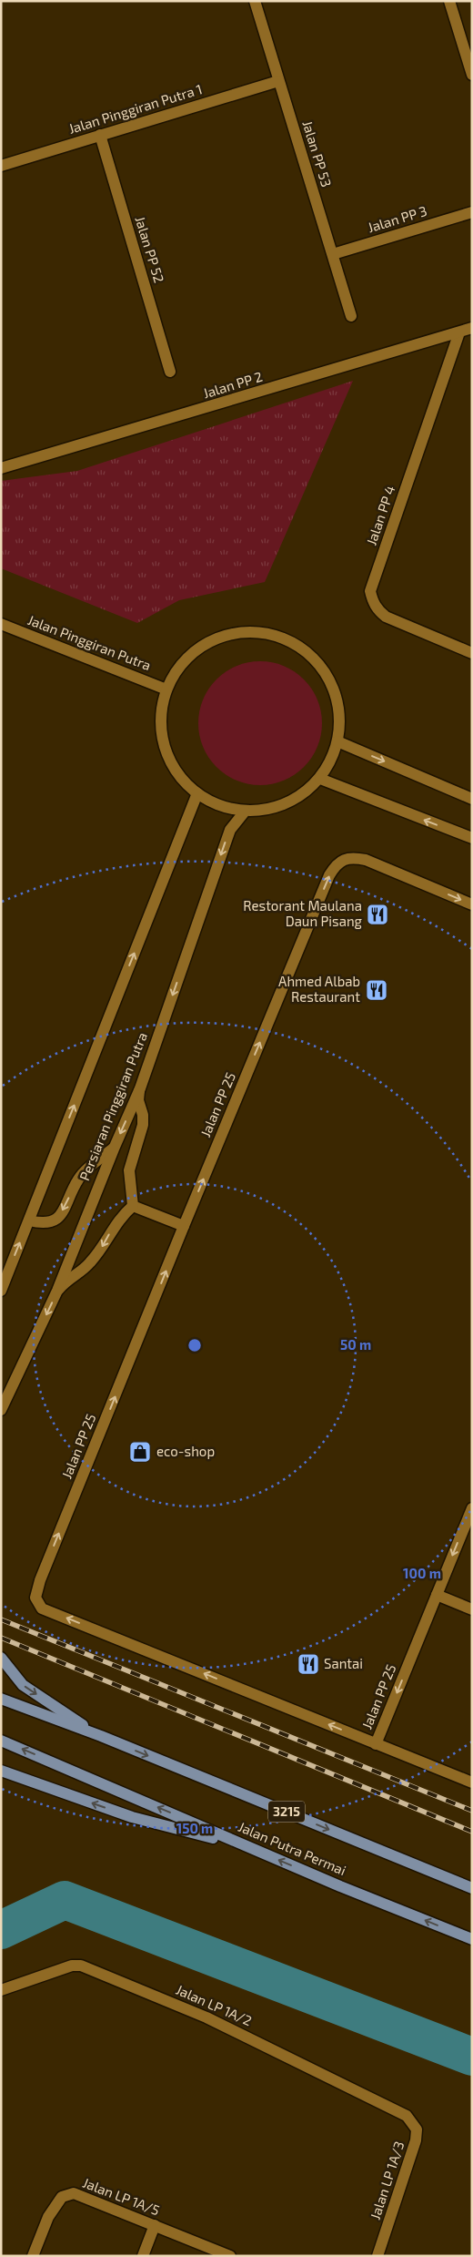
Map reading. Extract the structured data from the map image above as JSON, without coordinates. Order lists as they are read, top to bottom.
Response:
{
  "streets": {
    "main road": ["3215", "Jalan Putra Permai"],
    "street": [
      "Jalan Pinggiran Putra 1",
      "Jalan PP 53",
      "Jalan PP 3",
      "Jalan PP 52",
      "Jalan PP 2",
      "Jalan PP 4",
      "Jalan Pinggiran Putra",
      "Jalan PP 25",
      "Persiaran Pinggiran Putra",
      "Jalan LP 1A/2",
      "Jalan LP 1A/3",
      "Jalan LP 1A/5"
    ]
  },
  "crossings": [
    ["Jalan Pinggiran Putra 1", "Jalan PP 53"],
    ["Jalan Pinggiran Putra 1", "Jalan PP 52"],
    ["Jalan PP 53", "Jalan PP 3"],
    ["Jalan PP 2", "Jalan PP 4"],
    ["Jalan LP 1A/2", "Jalan LP 1A/3"]
  ],
  "places": {
    "restaurant": ["Restorant Maulana Daun Pisang", "Ahmed Albab Restaurant", "Santai"],
    "shop": ["eco-shop"]
  },
  "rings": ["50 m", "100 m", "150 m"]
}
